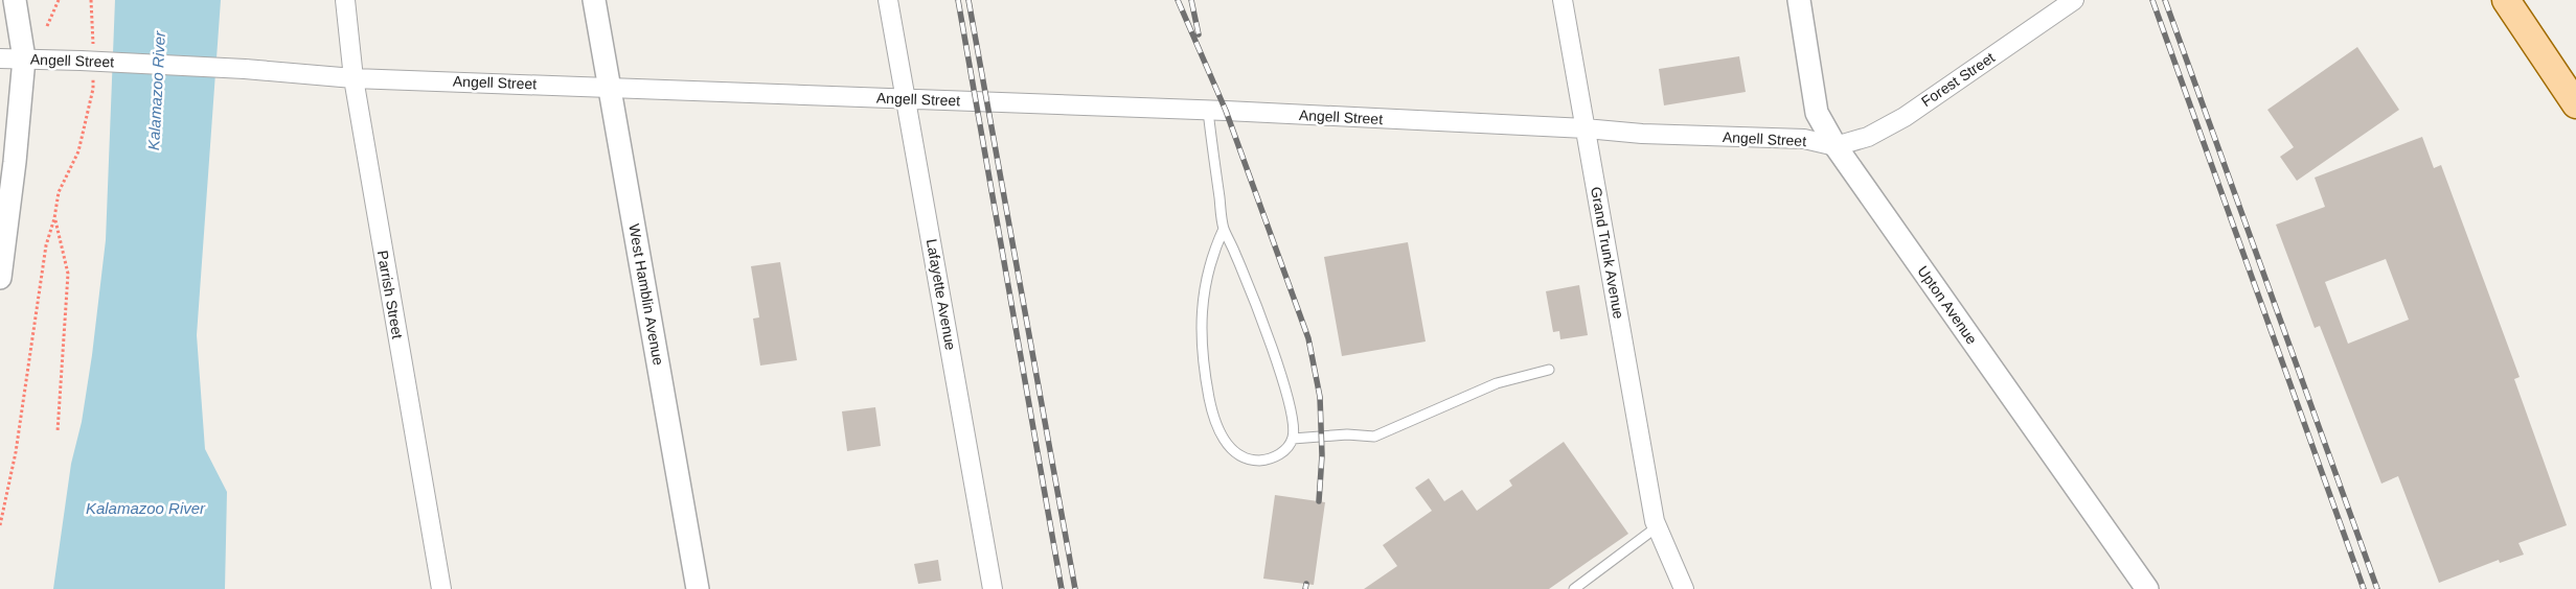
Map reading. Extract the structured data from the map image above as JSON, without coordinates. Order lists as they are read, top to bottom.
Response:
{
  "streets": {
    "street": [
      "Angell Street",
      "Forest Street",
      "Grand Trunk Avenue",
      "Parrish Street",
      "West Hamblin Avenue",
      "Lafayette Avenue",
      "Upton Avenue"
    ]
  },
  "crossings": [
    ["Angell Street", "Forest Street"],
    ["Angell Street", "Grand Trunk Avenue"],
    ["Angell Street", "Parrish Street"],
    ["Angell Street", "West Hamblin Avenue"],
    ["Angell Street", "Lafayette Avenue"],
    ["Angell Street", "Upton Avenue"],
    ["Forest Street", "Upton Avenue"]
  ],
  "water": ["Kalamazoo River"]
}
